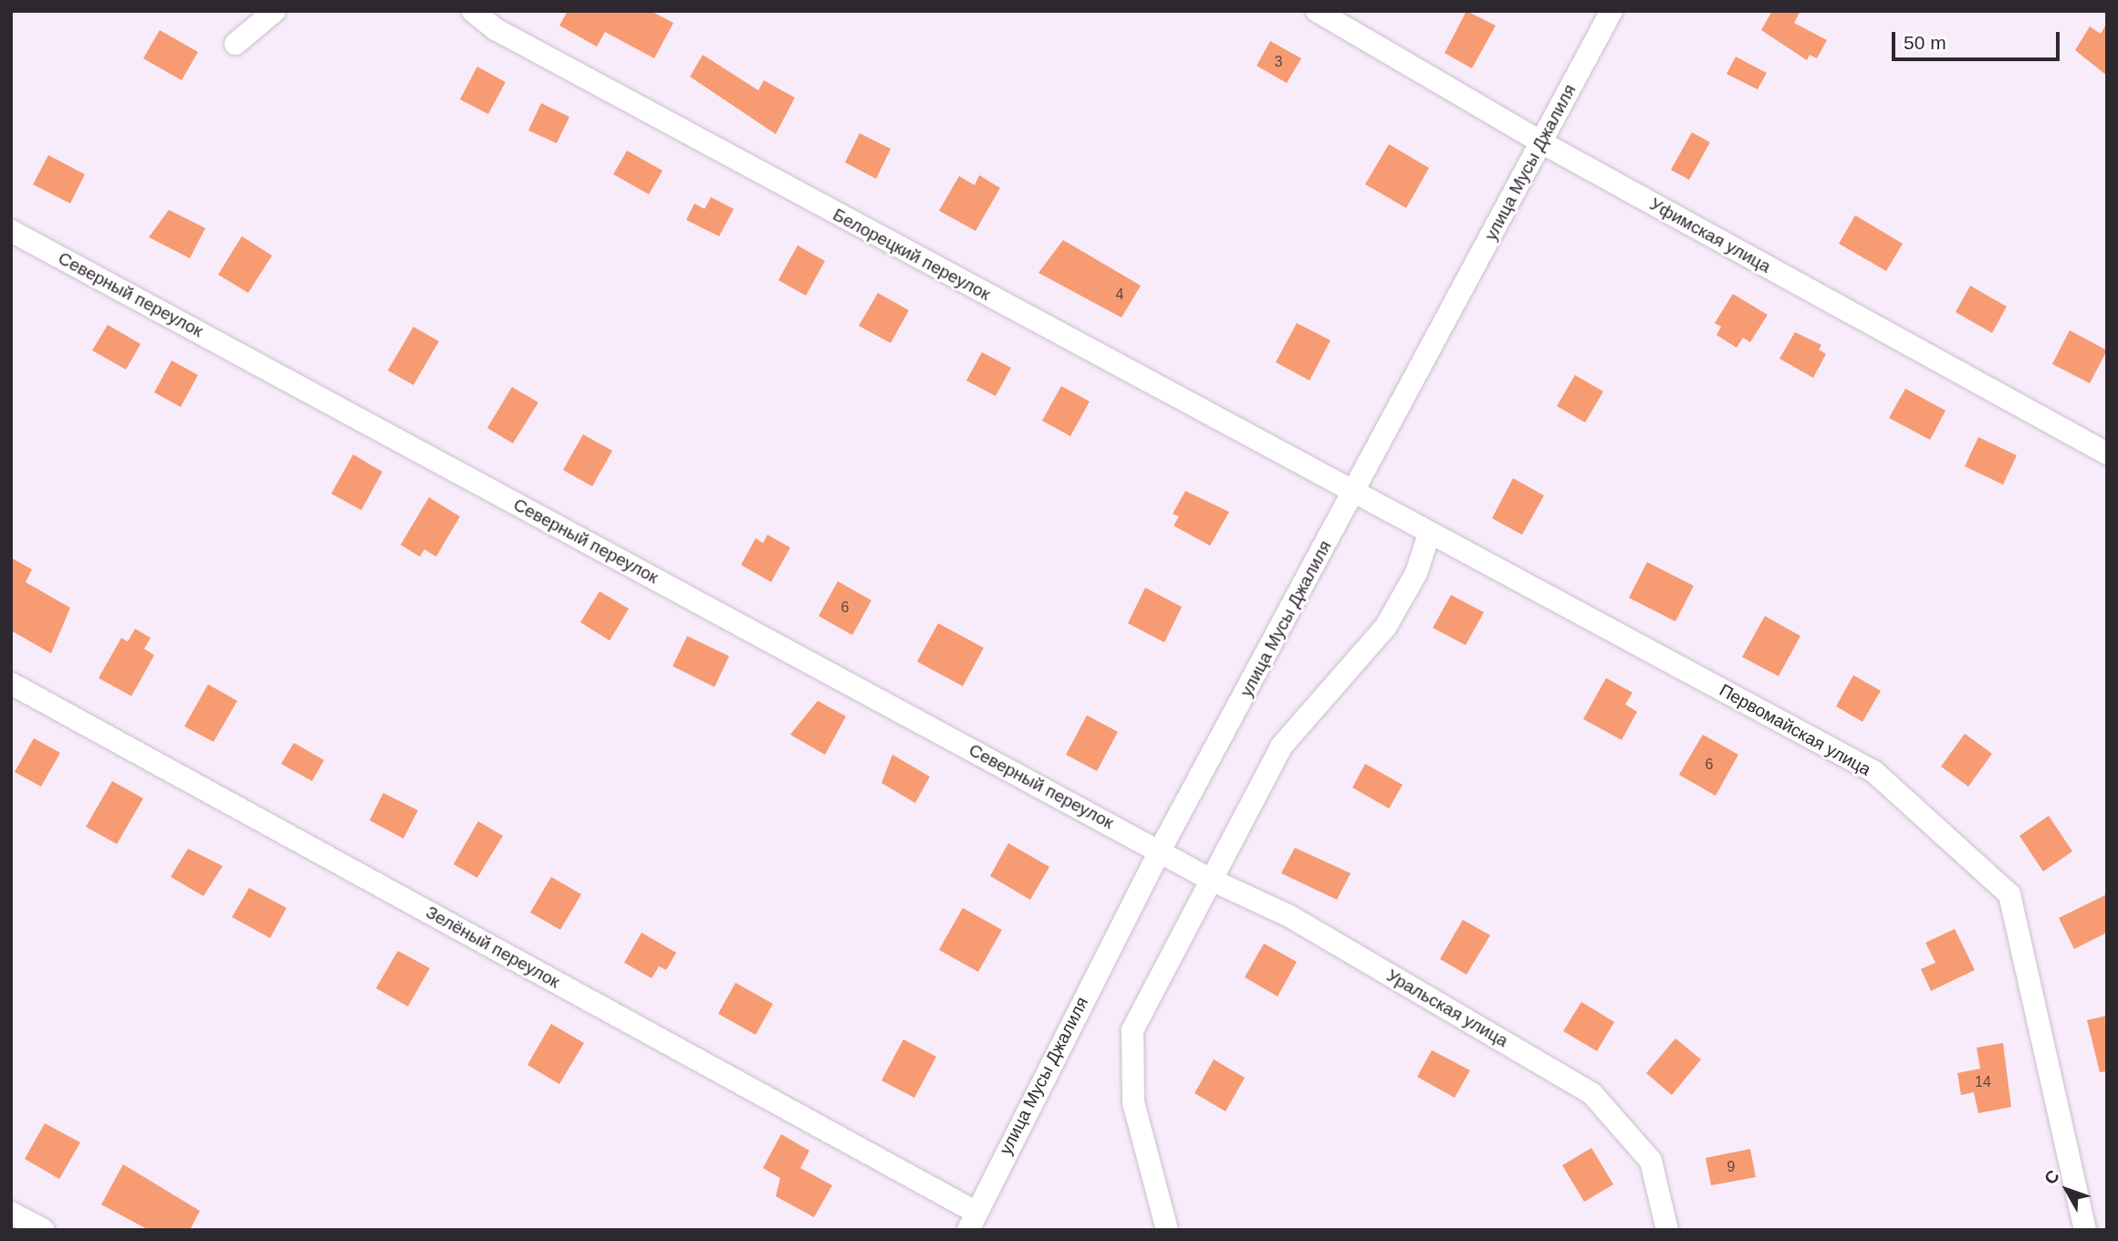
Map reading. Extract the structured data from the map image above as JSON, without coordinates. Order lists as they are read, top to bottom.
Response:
{
  "streets": {
    "street": [
      "улица Мусы Джалиля",
      "Уфимская улица",
      "Белорецкий переулок",
      "Северный переулок",
      "Первомайская улица",
      "Зелёный переулок",
      "Уральская улица"
    ]
  },
  "crossings": [
    ["улица Мусы Джалиля", "Уфимская улица"],
    ["улица Мусы Джалиля", "Белорецкий переулок"],
    ["улица Мусы Джалиля", "Северный переулок"],
    ["улица Мусы Джалиля", "Первомайская улица"],
    ["улица Мусы Джалиля", "Зелёный переулок"],
    ["улица Мусы Джалиля", "Уральская улица"],
    ["Белорецкий переулок", "Первомайская улица"],
    ["Северный переулок", "Уральская улица"]
  ],
  "house_numbers": [
    "3",
    "4",
    "6",
    "6",
    "14",
    "9"
  ],
  "scale_bar": "50 m",
  "north": "top left"
}
